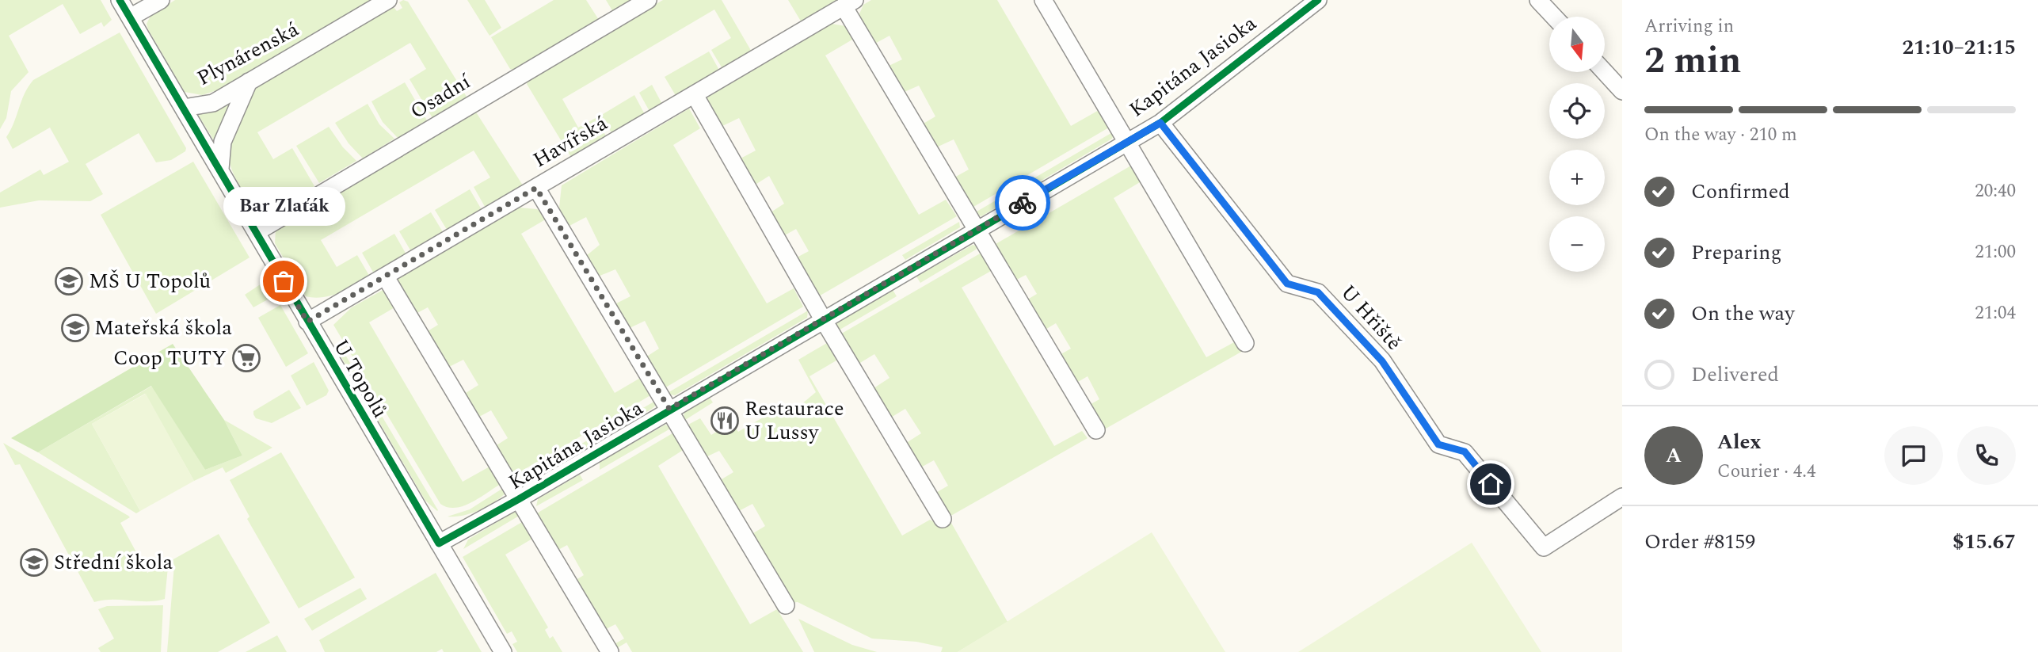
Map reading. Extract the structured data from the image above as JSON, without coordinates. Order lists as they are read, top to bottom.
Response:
{
  "streets": {
    "street": [
      "Plynárenská",
      "Kapitána Jasioka",
      "Osadní",
      "Havířská",
      "U Hřiště",
      "U Topolů"
    ]
  },
  "crossings": [
    ["Plynárenská", "U Topolů"],
    ["Kapitána Jasioka", "Havířská"],
    ["Kapitána Jasioka", "U Hřiště"],
    ["Kapitána Jasioka", "U Topolů"],
    ["Osadní", "U Topolů"],
    ["Havířská", "U Topolů"]
  ],
  "places": {
    "school or university": ["MŠ U Topolů", "Mateřská škola", "Střední škola"],
    "other": ["Bar Zlaťák"],
    "supermarket": ["Coop TUTY"],
    "restaurant": ["Restaurace U Lussy"]
  },
  "north": "bottom",
  "page": {
    "heading": ["2 min", "Arriving in", "21:10–21:15"],
    "panel": [
      "Alex",
      "Courier · 4.4",
      "Order #8159",
      "$15.67"
    ],
    "map_buttons": ["+", "−"],
    "bar": "On the way · 210 m",
    "list": [
      ["Confirmed", "20:40"],
      ["Preparing", "21:00"],
      ["On the way", "21:04"],
      "Delivered"
    ],
    "bubble": "Bar Zlaťák",
    "round": "A"
  }
}
